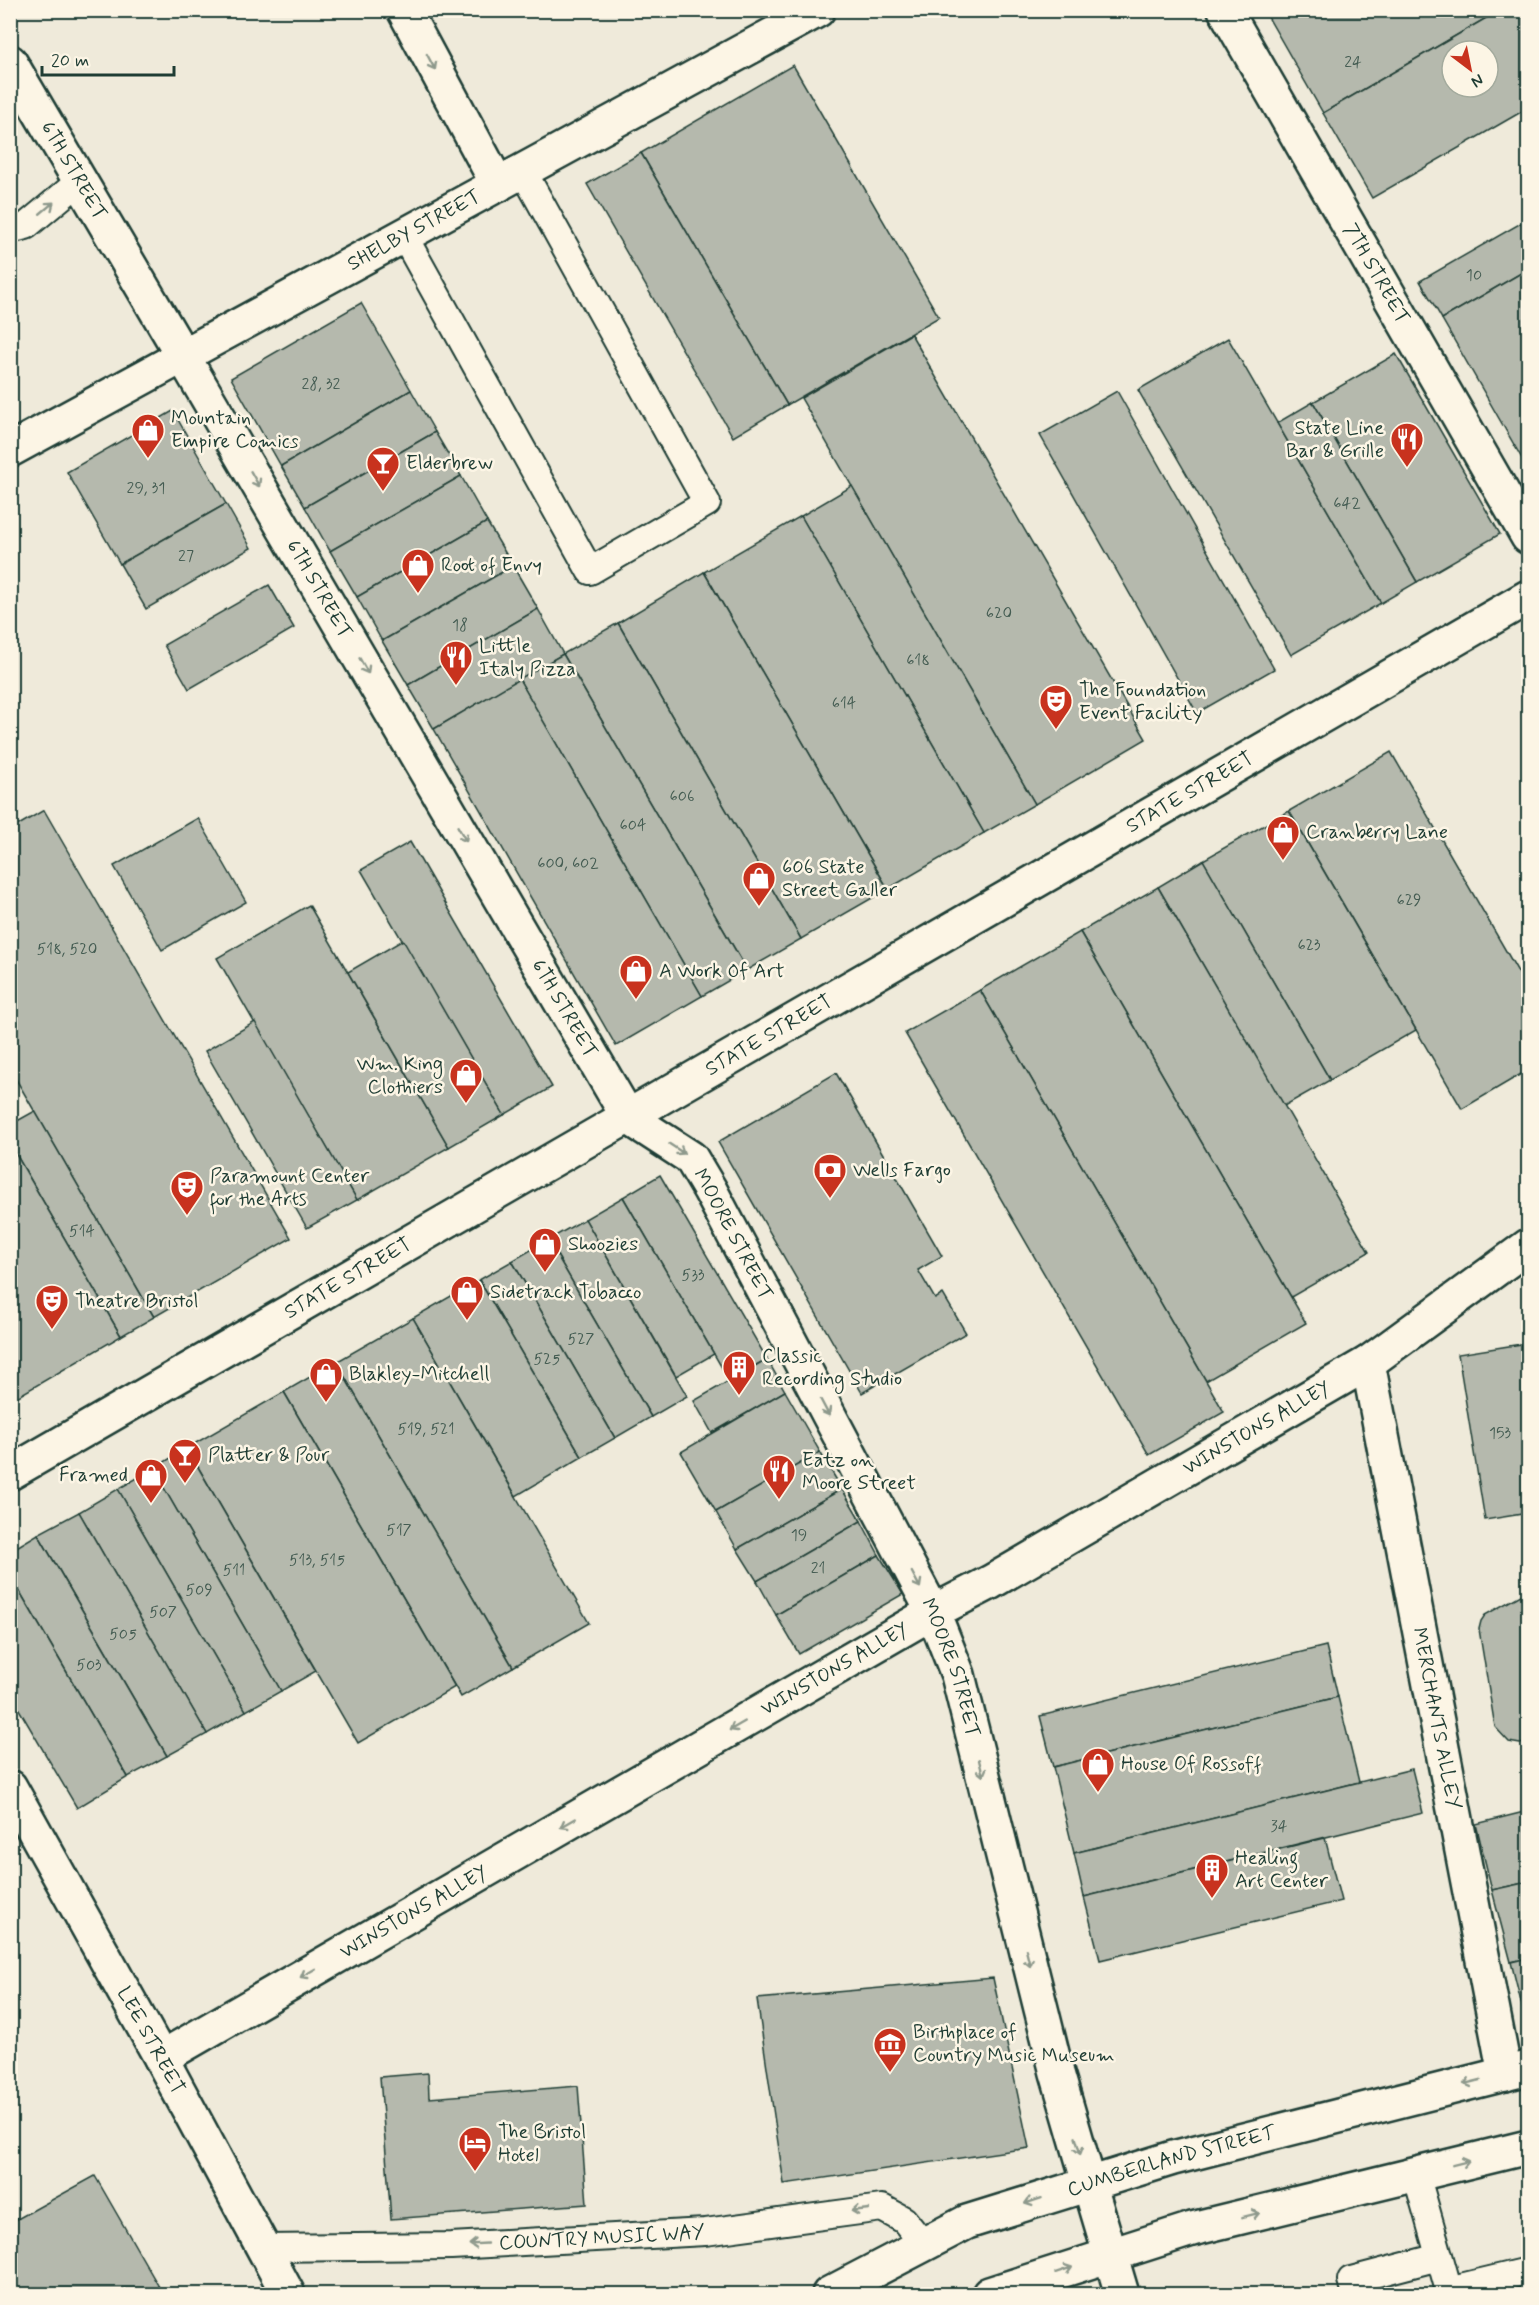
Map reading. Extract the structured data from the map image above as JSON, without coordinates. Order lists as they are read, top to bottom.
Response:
{
  "streets": {
    "street": [
      "6TH STREET",
      "SHELBY STREET",
      "7TH STREET",
      "STATE STREET",
      "MOORE STREET",
      "WINSTONS ALLEY",
      "MERCHANTS ALLEY",
      "LEE STREET",
      "CUMBERLAND STREET"
    ],
    "lane": ["COUNTRY MUSIC WAY"]
  },
  "crossings": [
    ["6TH STREET", "SHELBY STREET"],
    ["6TH STREET", "STATE STREET"],
    ["6TH STREET", "MOORE STREET"],
    ["STATE STREET", "MOORE STREET"],
    ["MOORE STREET", "WINSTONS ALLEY"],
    ["MOORE STREET", "CUMBERLAND STREET"],
    ["WINSTONS ALLEY", "MERCHANTS ALLEY"],
    ["WINSTONS ALLEY", "LEE STREET"],
    ["MERCHANTS ALLEY", "CUMBERLAND STREET"],
    ["LEE STREET", "COUNTRY MUSIC WAY"],
    ["CUMBERLAND STREET", "COUNTRY MUSIC WAY"]
  ],
  "one_way": [
    "6TH STREET",
    "MOORE STREET",
    "WINSTONS ALLEY",
    "COUNTRY MUSIC WAY"
  ],
  "places": {
    "shop": [
      "Mountain Empire Comics",
      "Root of Envy",
      "Cranberry Lane",
      "606 State Street Galler",
      "A Work Of Art",
      "Wm. King Clothiers",
      "Shoozies",
      "Sidetrack Tobacco",
      "Blakley-Mitchell",
      "Framed",
      "House Of Rossoff"
    ],
    "restaurant": ["State Line Bar & Grille", "Little Italy Pizza", "Eatz on Moore Street"],
    "bar": ["Elderbrew", "Platter & Pour"],
    "theatre": ["The Foundation Event Facility", "Paramount Center for the Arts", "Theatre Bristol"],
    "bank": ["Wells Fargo"],
    "building": ["Classic Recording Studio", "Healing Art Center"],
    "museum": ["Birthplace of Country Music Museum"],
    "hotel": ["The Bristol Hotel"]
  },
  "house_numbers": [
    "24",
    "10",
    "28, 32",
    "29, 31",
    "642",
    "27",
    "620",
    "18",
    "618",
    "614",
    "606",
    "604",
    "600, 602",
    "629",
    "623",
    "518, 520",
    "514",
    "533",
    "527",
    "525",
    "519, 521",
    "153",
    "517",
    "19",
    "513, 515",
    "21",
    "511",
    "509",
    "507",
    "505",
    "503",
    "34"
  ],
  "scale_bar": "20 m",
  "north": "bottom right"
}
